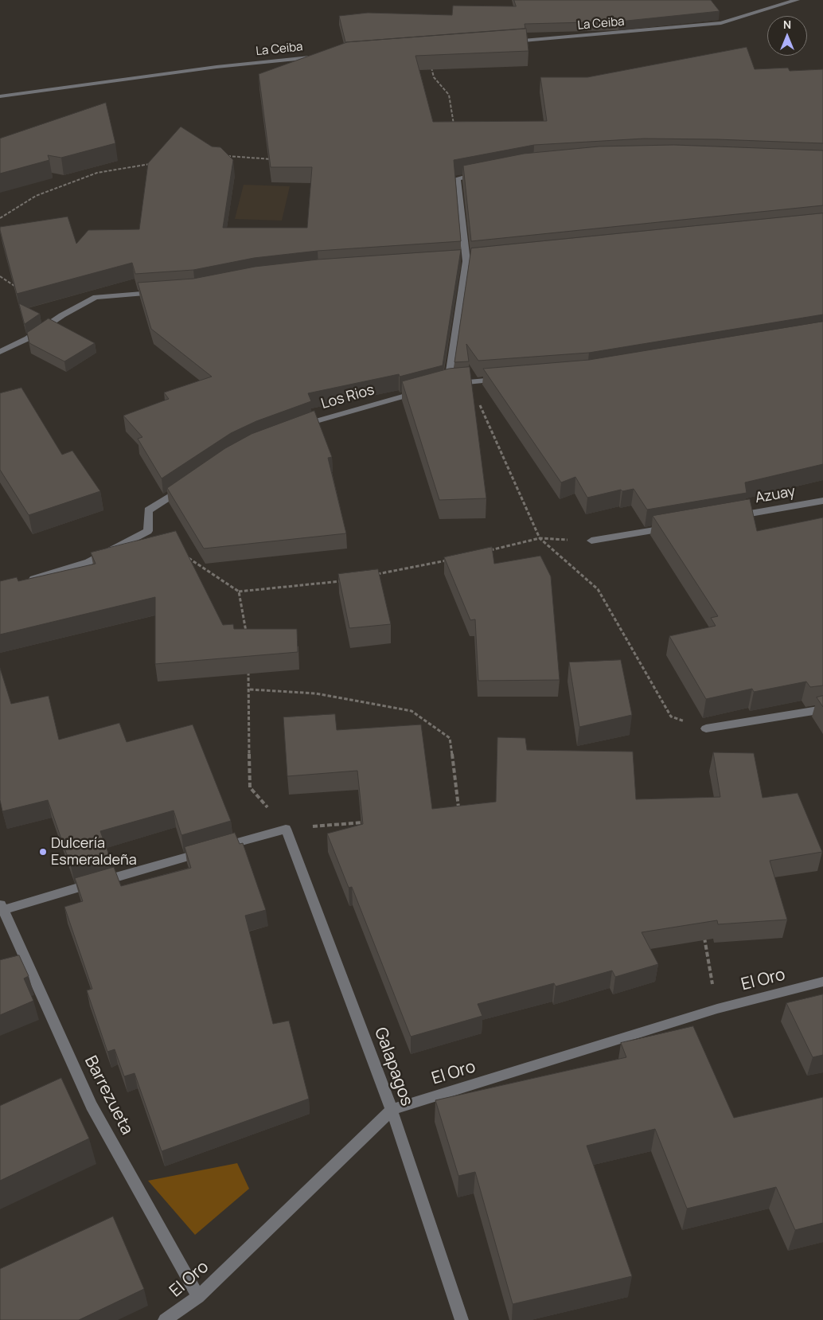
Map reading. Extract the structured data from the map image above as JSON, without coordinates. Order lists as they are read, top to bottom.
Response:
{
  "streets": {
    "street": [
      "La Ceiba",
      "Los Rios",
      "Azuay",
      "El Oro",
      "Galapagos",
      "Barrezueta"
    ]
  },
  "crossings": [
    ["El Oro", "Galapagos"],
    ["El Oro", "Barrezueta"]
  ],
  "places": ["Dulcería Esmeraldeña"],
  "north": "top"
}
